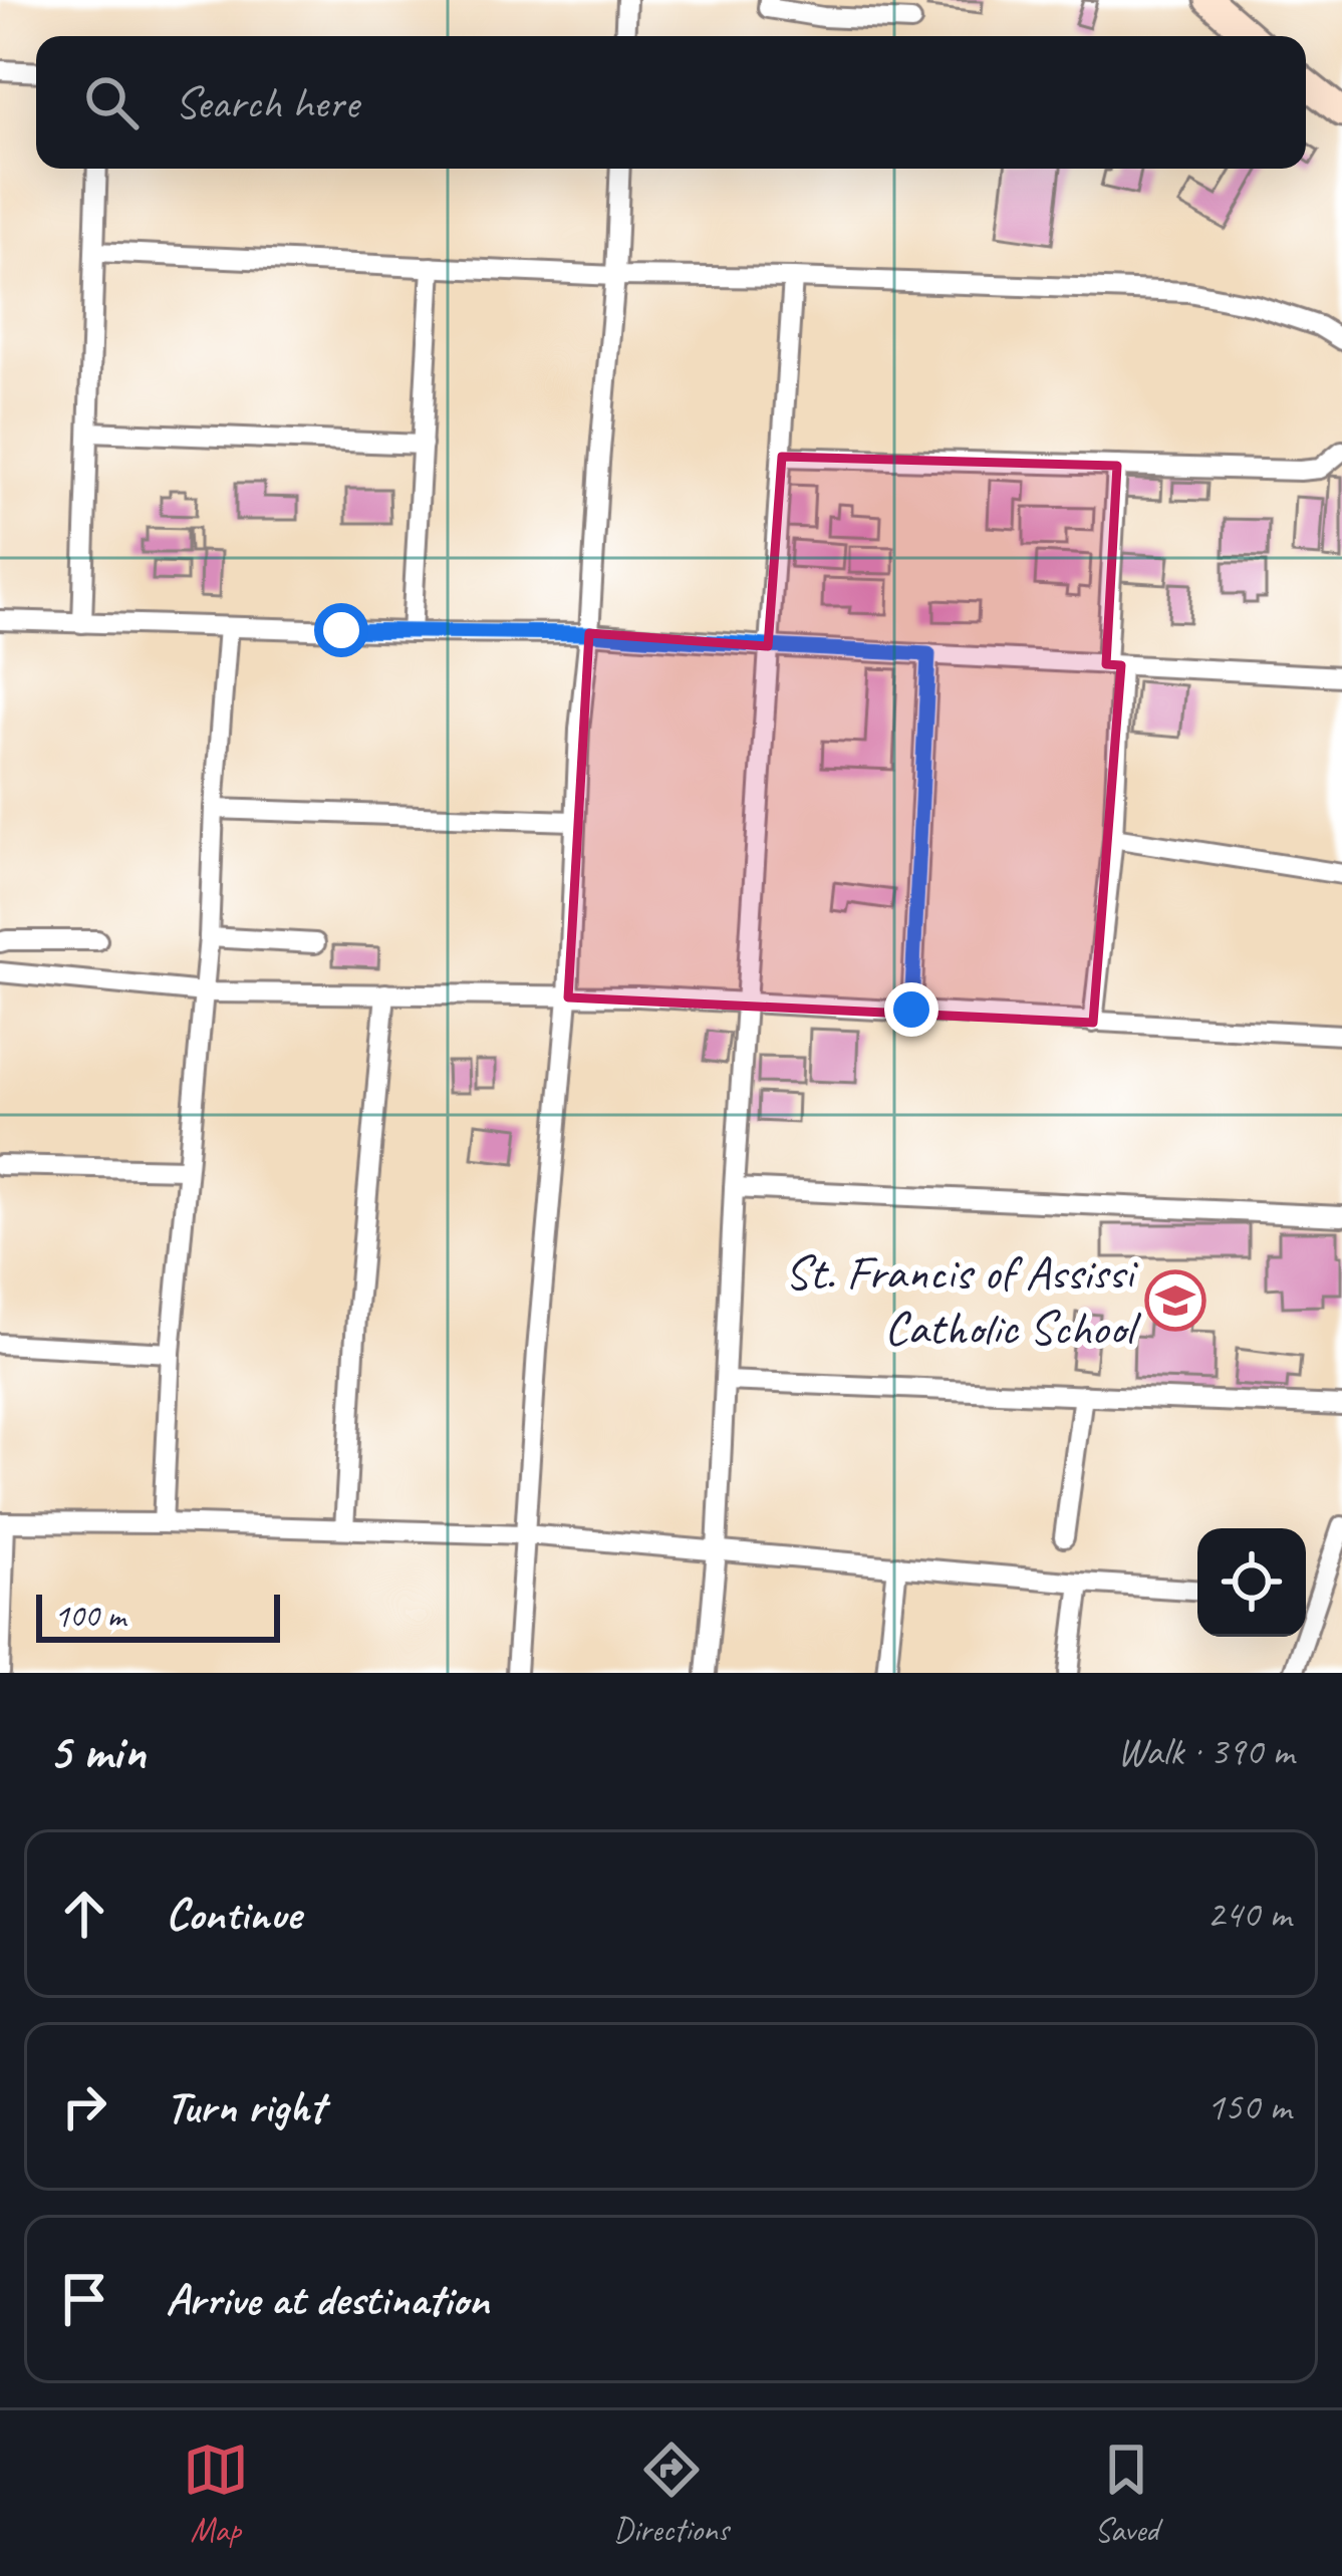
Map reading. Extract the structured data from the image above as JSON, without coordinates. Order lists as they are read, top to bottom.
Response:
{
  "places": {
    "school or university": ["St. Francis of Assissi Catholic School"]
  },
  "scale_bar": "100 m",
  "page": {
    "search": "Search here",
    "scale": "100 m",
    "heading": ["5 min", "Walk · 390 m"],
    "list": [
      ["Continue", "240 m"],
      ["Turn right", "150 m"],
      "Arrive at destination"
    ],
    "nav": ["Map", "Directions", "Saved"]
  }
}
